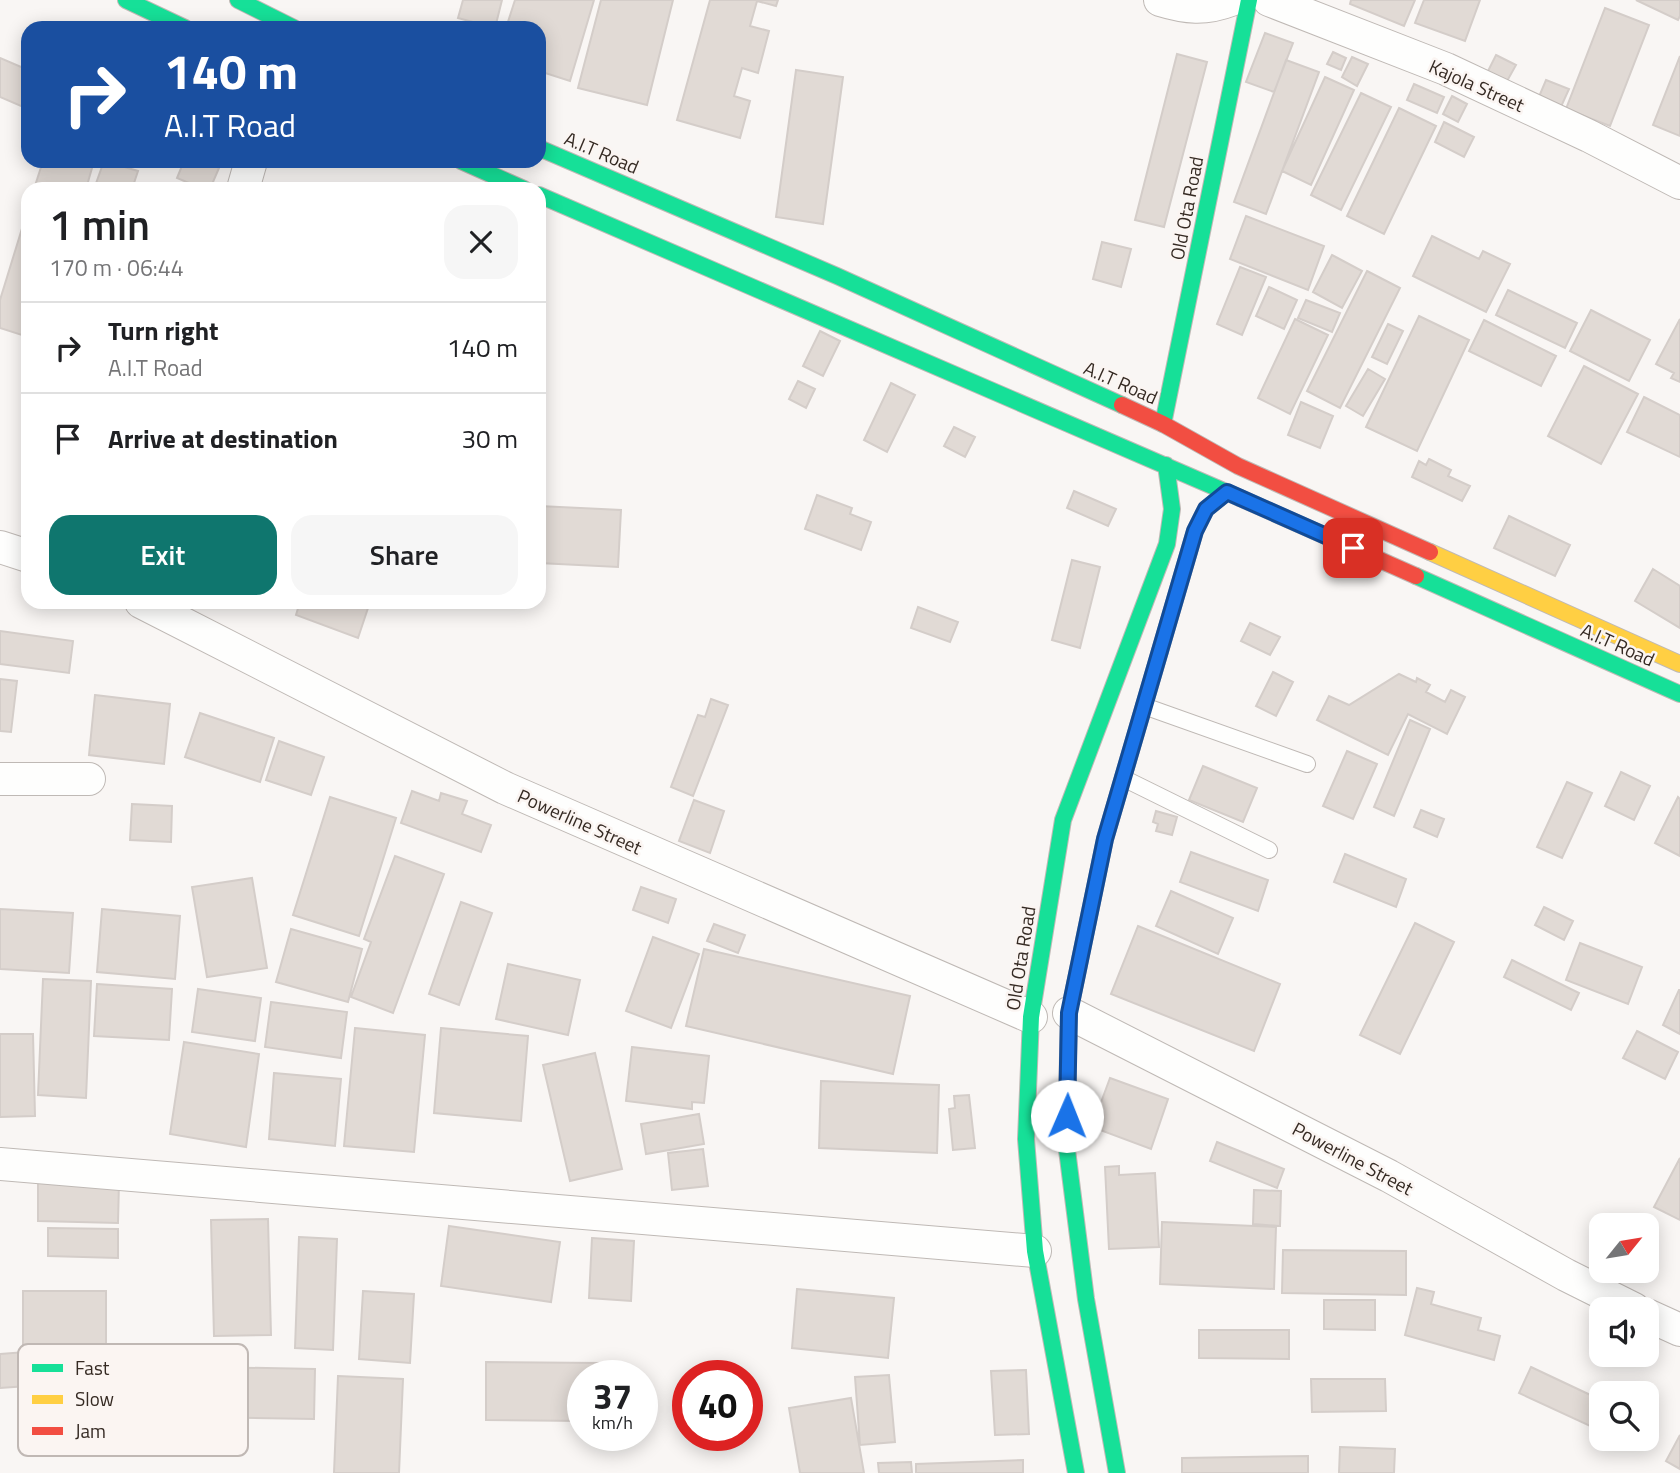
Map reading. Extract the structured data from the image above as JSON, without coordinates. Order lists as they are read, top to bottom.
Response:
{
  "streets": {
    "street": [
      "Kajola Street",
      "A.I.T Road",
      "Old Ota Road",
      "Powerline Street"
    ]
  },
  "crossings": [
    ["A.I.T Road", "Old Ota Road"],
    ["Old Ota Road", "Powerline Street"]
  ],
  "legend": ["Fast", "Slow", "Jam"],
  "north": "top right",
  "page": {
    "turn": ["140 m", "A.I.T Road"],
    "heading": ["1 min", "170 m · 06:44"],
    "list": [
      {
        "name": "Turn right",
        "note": "A.I.T Road",
        "value": "140 m"
      },
      {
        "name": "Arrive at destination",
        "value": "30 m"
      }
    ],
    "buttons": ["Exit", "Share"],
    "speed": "37 km/h",
    "limit": "40"
  }
}
